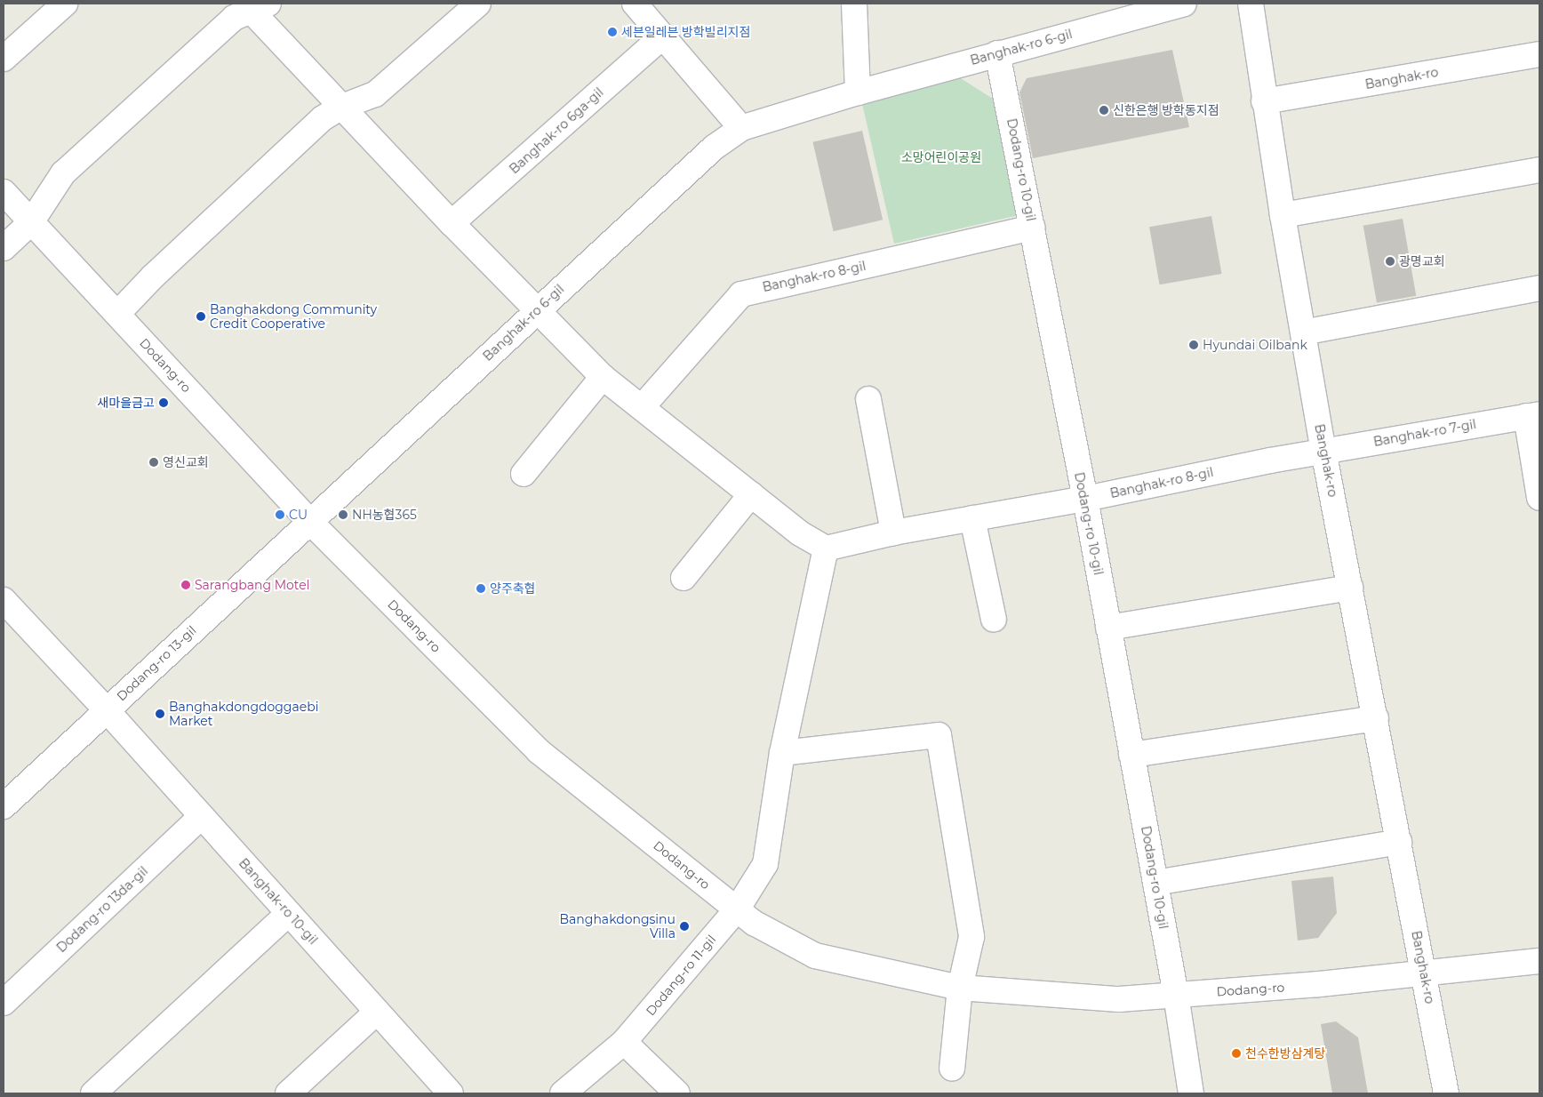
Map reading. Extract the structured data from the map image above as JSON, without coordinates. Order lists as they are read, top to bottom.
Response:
{
  "streets": {
    "street": [
      "Banghak-ro 6-gil",
      "Banghak-ro",
      "Banghak-ro 6ga-gil",
      "Dodang-ro 10-gil",
      "Banghak-ro 8-gil",
      "Dodang-ro",
      "Banghak-ro 7-gil",
      "Dodang-ro 13-gil",
      "Banghak-ro 10-gil",
      "Dodang-ro 13da-gil",
      "Dodang-ro 11-gil"
    ]
  },
  "crossings": [
    ["Banghak-ro 6-gil", "Dodang-ro 10-gil"],
    ["Banghak-ro 6-gil", "Dodang-ro"],
    ["Banghak-ro 6-gil", "Dodang-ro 13-gil"],
    ["Banghak-ro", "Banghak-ro 8-gil"],
    ["Banghak-ro", "Dodang-ro"],
    ["Banghak-ro", "Banghak-ro 7-gil"],
    ["Dodang-ro 10-gil", "Banghak-ro 8-gil"],
    ["Dodang-ro 10-gil", "Dodang-ro"],
    ["Banghak-ro 8-gil", "Banghak-ro 7-gil"],
    ["Dodang-ro", "Dodang-ro 13-gil"],
    ["Dodang-ro", "Dodang-ro 11-gil"],
    ["Dodang-ro 13-gil", "Banghak-ro 10-gil"],
    ["Banghak-ro 10-gil", "Dodang-ro 13da-gil"]
  ],
  "parks": ["소망어린이공원"],
  "places": [
    "세븐일레븐 방학빌리지점",
    "신한은행 방학동지점",
    "광명교회",
    "Banghakdong Community Credit Cooperative",
    "Hyundai Oilbank",
    "새마을금고",
    "영신교회",
    "CU",
    "NH농협365",
    "Sarangbang Motel",
    "양주축협",
    "Banghakdongdoggaebi Market",
    "Banghakdongsinu Villa",
    "천수한방삼계탕"
  ]
}
